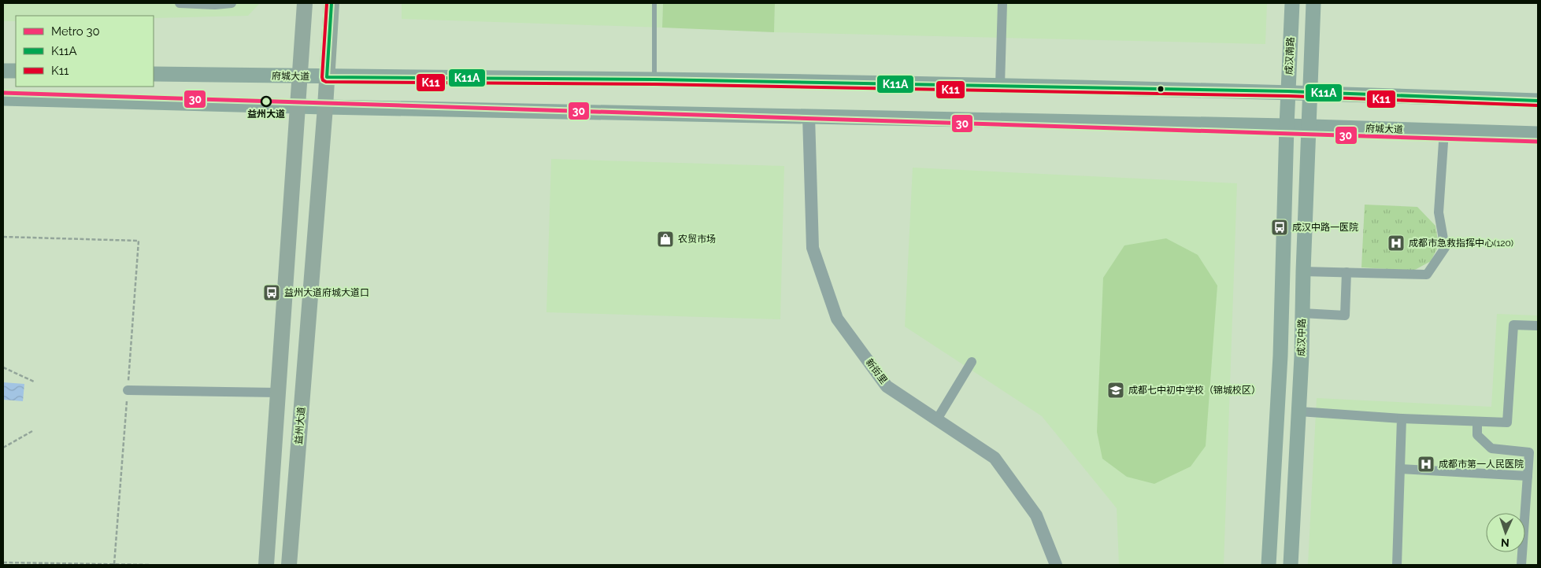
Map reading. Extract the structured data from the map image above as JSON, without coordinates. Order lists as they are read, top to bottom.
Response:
{
  "streets": {
    "main road": [
      "成汉南路",
      "府城大道",
      "成汉中路",
      "益州大道"
    ],
    "street": ["新街里"]
  },
  "crossings": [
    ["成汉南路", "府城大道"],
    ["府城大道", "成汉中路"],
    ["府城大道", "新街里"],
    ["府城大道", "益州大道"]
  ],
  "places": {
    "other": ["益州大道"],
    "bus stop": ["成汉中路一医院", "益州大道府城大道口"],
    "shop": ["农贸市场"],
    "hospital": ["成都市急救指挥中心(120)", "成都市第一人民医院"],
    "school or university": ["成都七中初中学校（锦城校区）"]
  },
  "lines": ["transit line K11A", "transit line K11", "metro line 30"],
  "legend": ["Metro 30", "K11A", "K11"],
  "north": "bottom"
}
